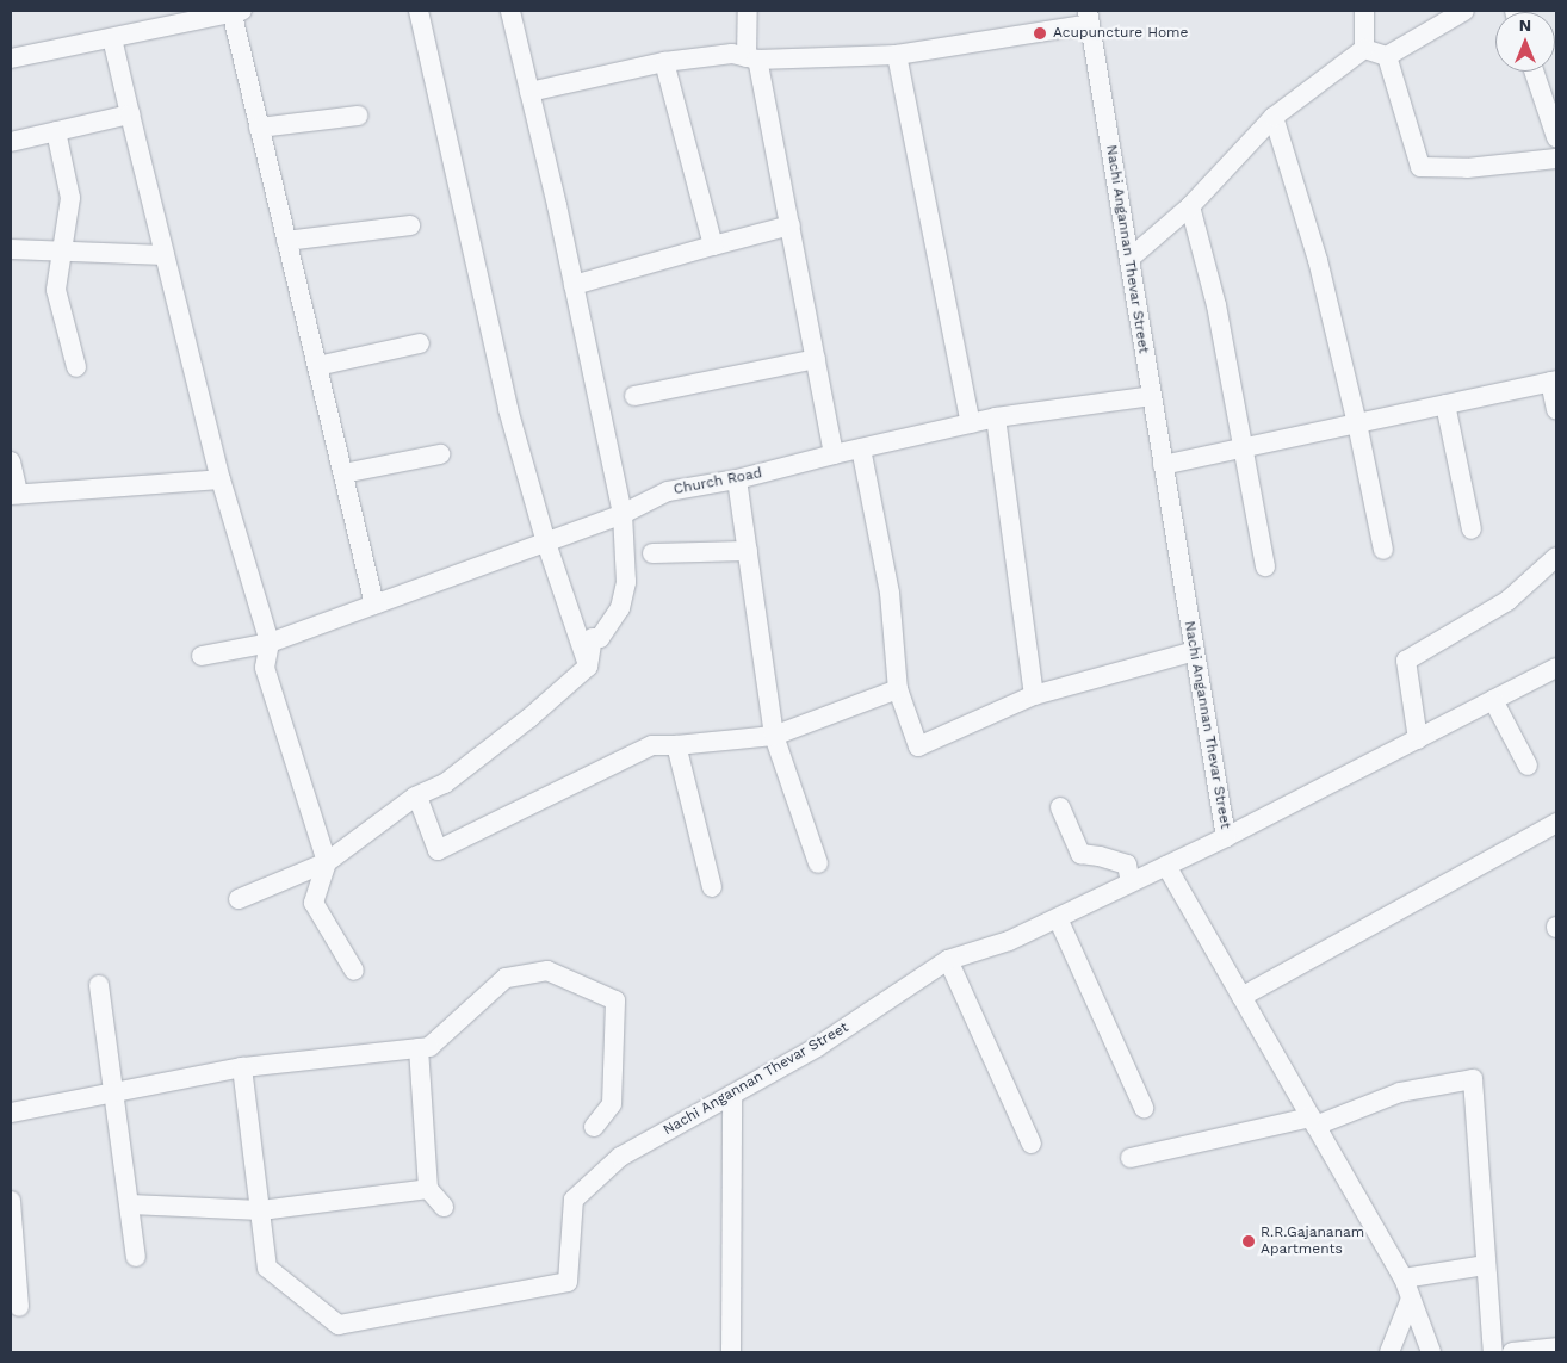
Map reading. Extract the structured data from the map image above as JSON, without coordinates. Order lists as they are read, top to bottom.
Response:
{
  "streets": {
    "street": ["Nachi Angannan Thevar Street", "Church Road"]
  },
  "crossings": [
    ["Nachi Angannan Thevar Street", "Church Road"]
  ],
  "places": ["Acupuncture Home", "R.R.Gajananam Apartments"],
  "north": "top"
}
